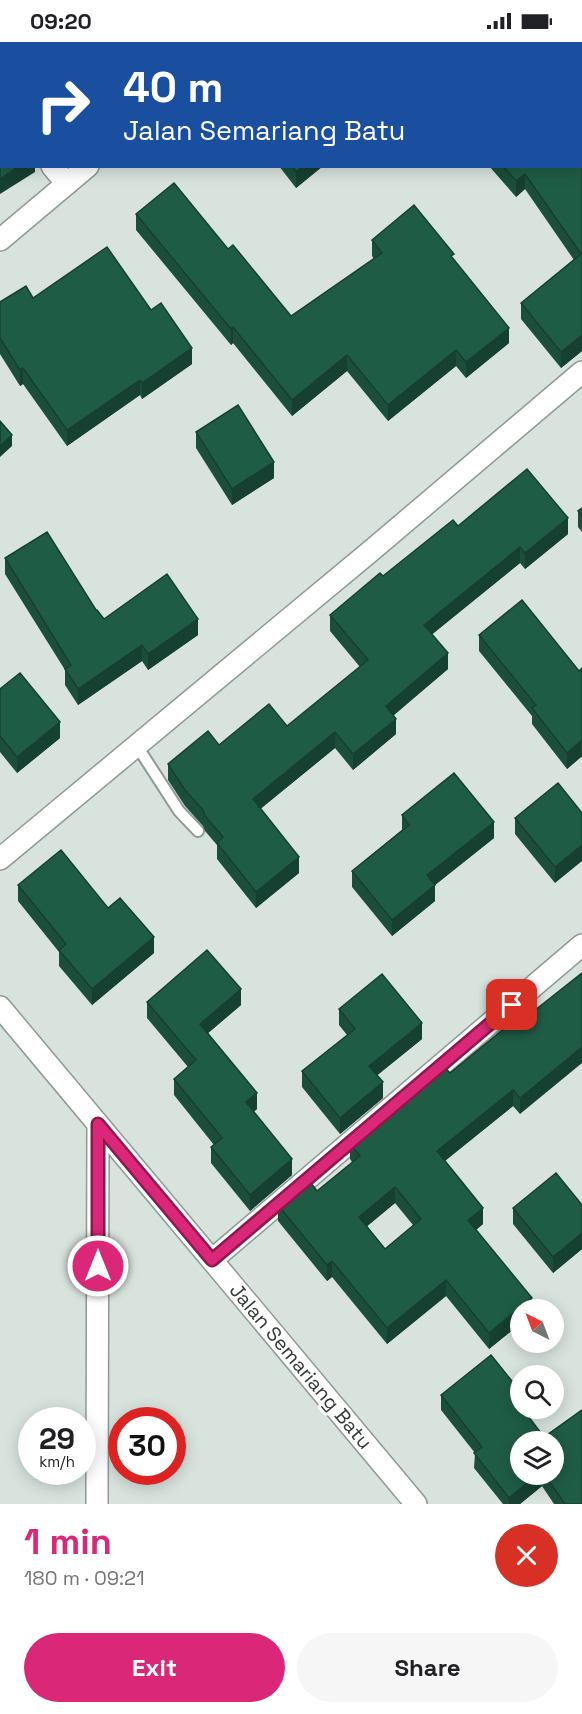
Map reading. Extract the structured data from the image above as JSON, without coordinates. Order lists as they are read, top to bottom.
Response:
{
  "streets": {
    "street": ["Jalan Semariang Batu"]
  },
  "north": "top left",
  "page": {
    "status": "09:20",
    "turn": ["40 m", "Jalan Semariang Batu"],
    "speed": "29 km/h",
    "limit": "30",
    "heading": ["1 min", "180 m · 09:21"],
    "buttons": ["Exit", "Share"]
  }
}
